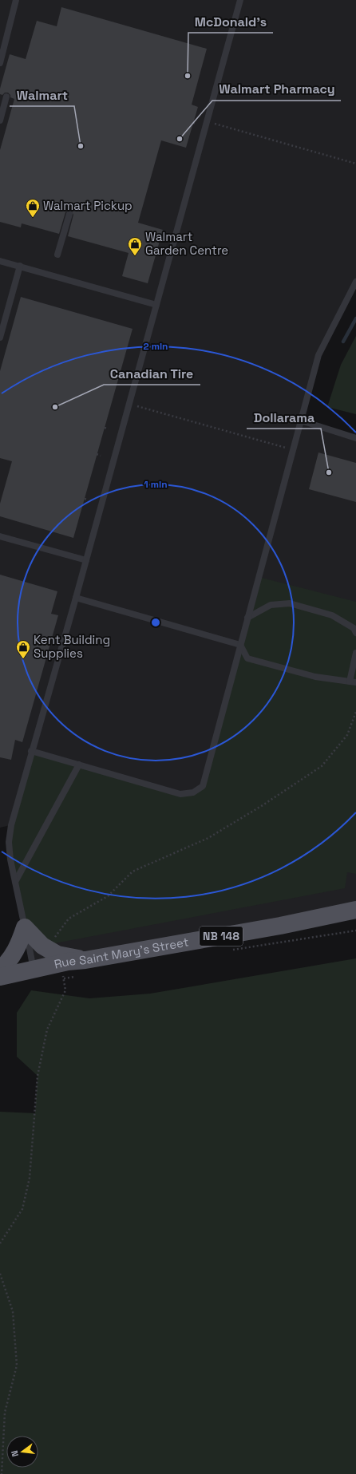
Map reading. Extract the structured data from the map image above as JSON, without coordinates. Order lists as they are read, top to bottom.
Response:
{
  "streets": {
    "main road": ["NB 148", "Rue Saint Mary's Street"]
  },
  "places": {
    "other": [
      "McDonald's",
      "Walmart Pharmacy",
      "Walmart",
      "Canadian Tire",
      "Dollarama"
    ],
    "shop": ["Walmart Pickup", "Walmart Garden Centre", "Kent Building Supplies"]
  },
  "north": "left",
  "rings": ["2 min", "1 min"]
}
